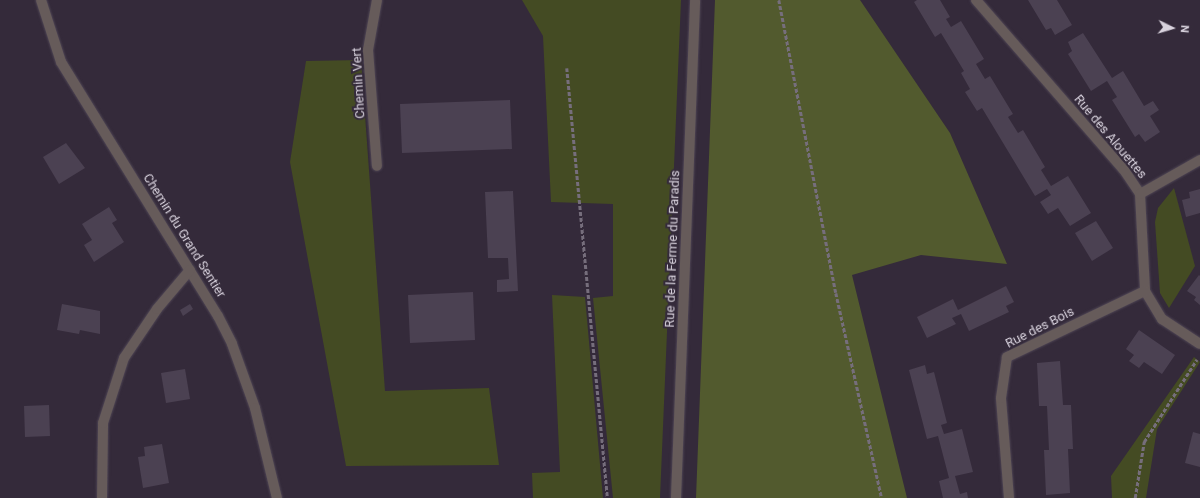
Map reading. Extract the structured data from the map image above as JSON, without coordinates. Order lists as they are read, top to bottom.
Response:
{
  "streets": {
    "street": [
      "Chemin Vert",
      "Rue des Alouettes",
      "Chemin du Grand Sentier",
      "Rue de la Ferme du Paradis",
      "Rue des Bois"
    ]
  },
  "crossings": [
    ["Rue des Alouettes", "Rue des Bois"]
  ],
  "north": "right"
}
